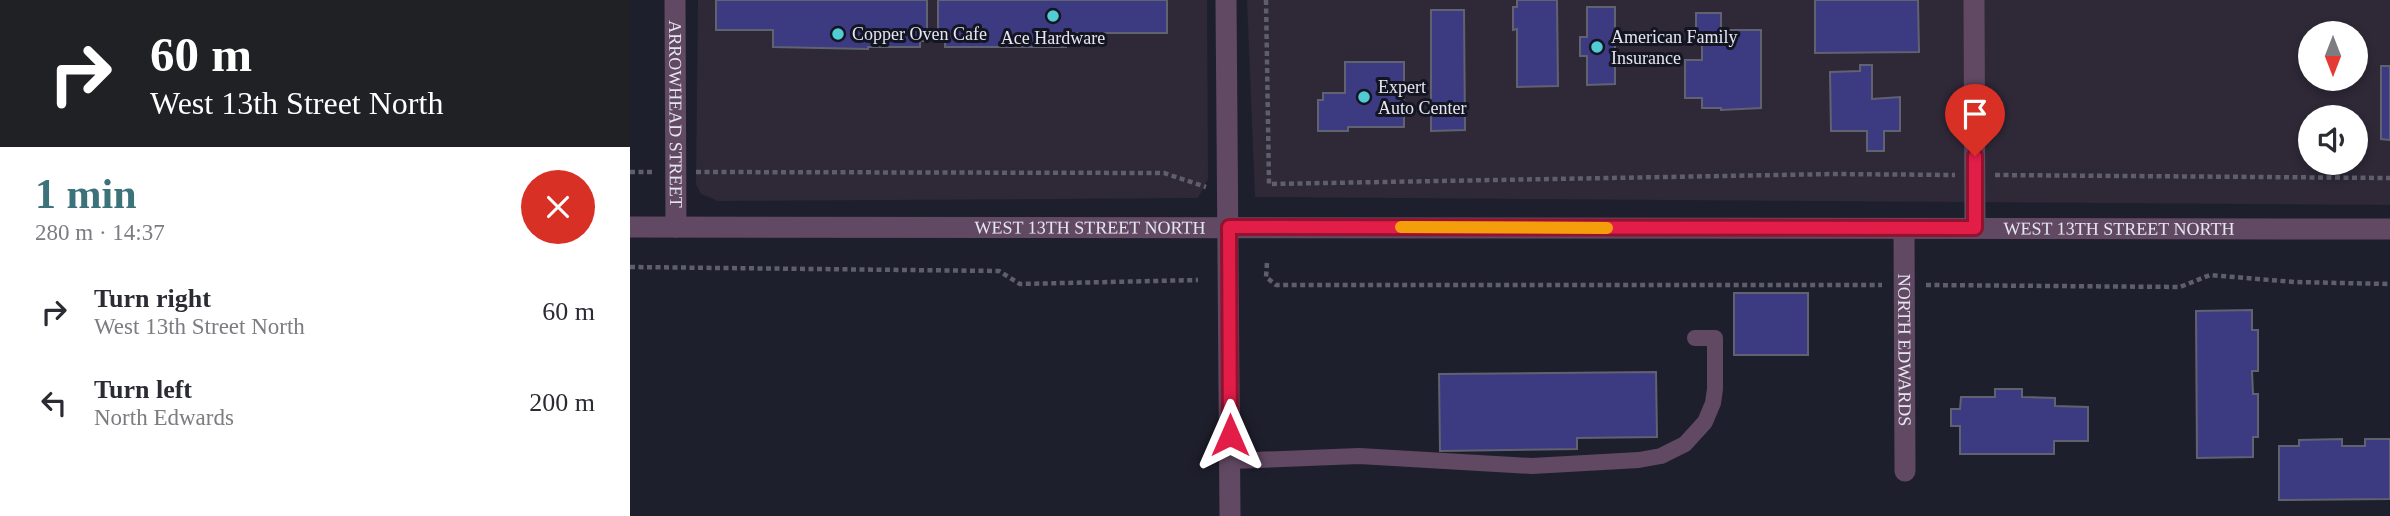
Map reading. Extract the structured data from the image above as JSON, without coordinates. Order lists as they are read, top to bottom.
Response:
{
  "streets": {
    "street": ["ARROWHEAD STREET", "WEST 13TH STREET NORTH", "NORTH EDWARDS"]
  },
  "crossings": [
    ["ARROWHEAD STREET", "WEST 13TH STREET NORTH"],
    ["WEST 13TH STREET NORTH", "NORTH EDWARDS"]
  ],
  "places": [
    "Ace Hardware",
    "Copper Oven Cafe",
    "American Family Insurance",
    "Expert Auto Center"
  ],
  "north": "bottom",
  "page": {
    "turn": ["60 m", "West 13th Street North"],
    "heading": ["1 min", "280 m · 14:37"],
    "list": [
      {
        "name": "Turn right",
        "note": "West 13th Street North",
        "value": "60 m"
      },
      {
        "name": "Turn left",
        "note": "North Edwards",
        "value": "200 m"
      }
    ]
  }
}
